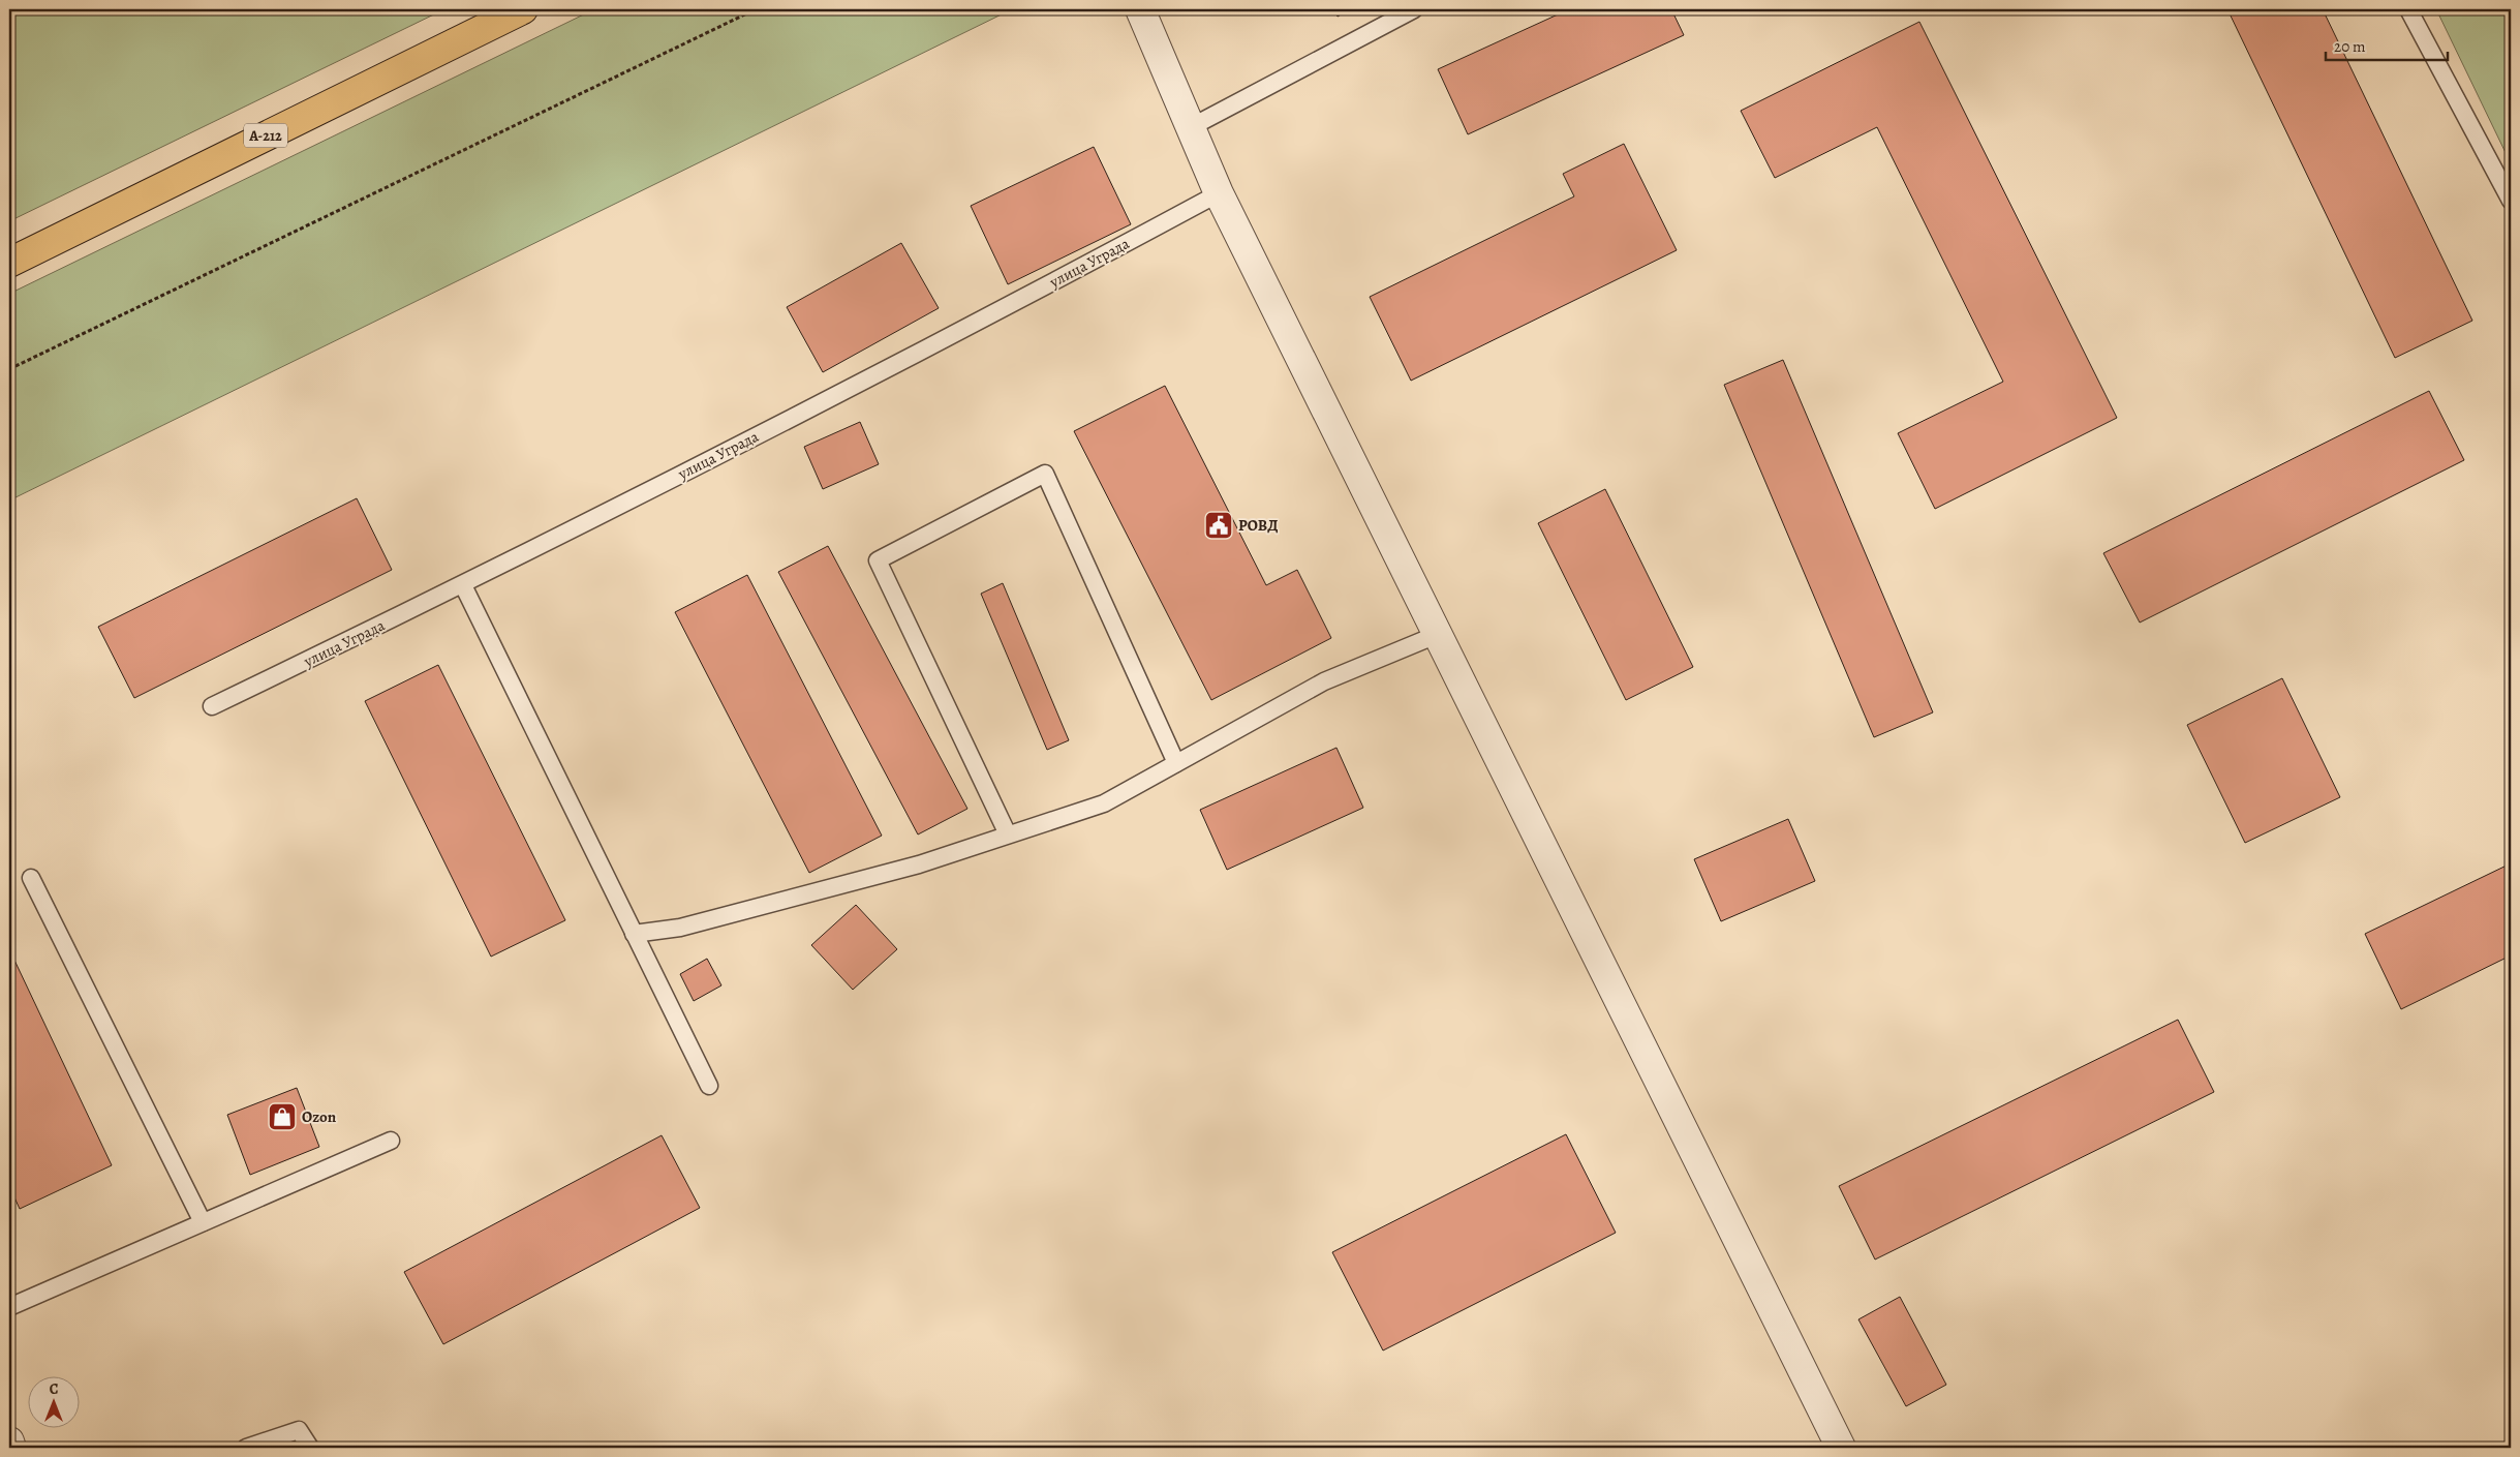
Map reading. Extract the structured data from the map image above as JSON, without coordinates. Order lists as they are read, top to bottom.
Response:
{
  "streets": {
    "highway": ["А-212"],
    "lane": ["улица Уграда"]
  },
  "places": {
    "public building": ["РОВД"],
    "shop": ["Ozon"]
  },
  "scale_bar": "20 m",
  "north": "top"
}
